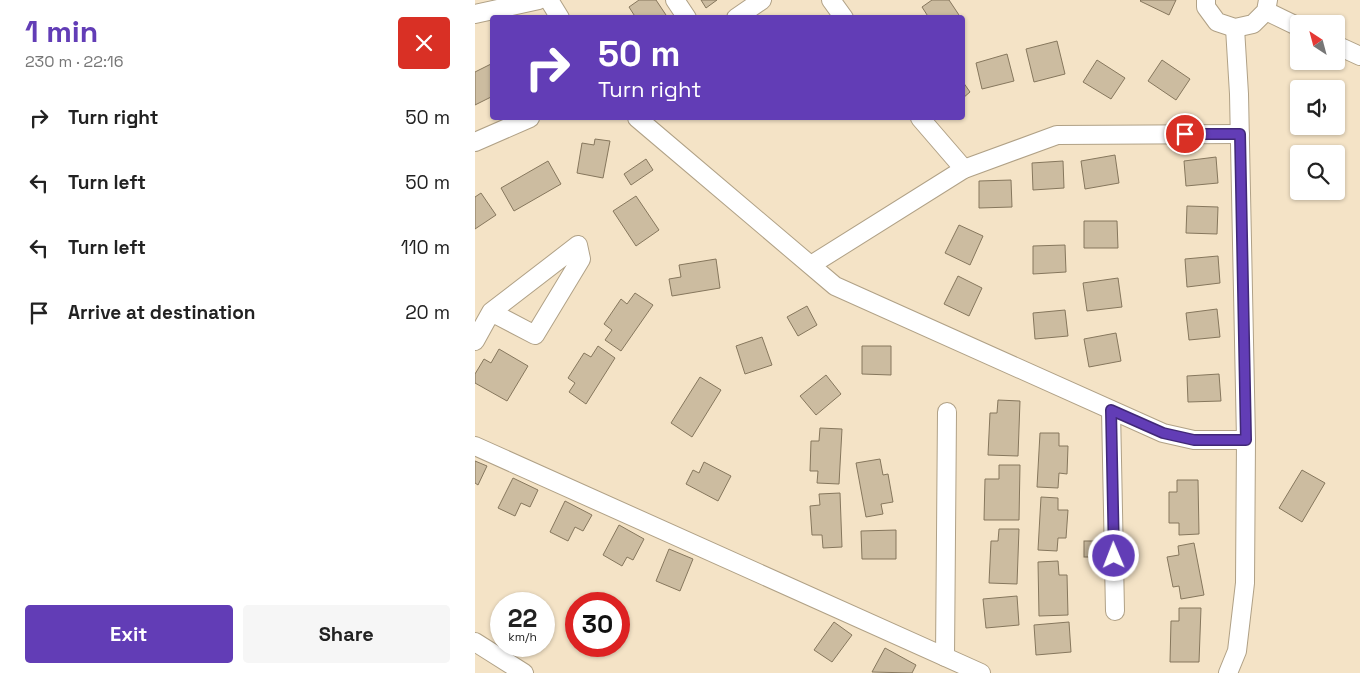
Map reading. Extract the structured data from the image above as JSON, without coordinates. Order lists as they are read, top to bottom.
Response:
{
  "north": "top left",
  "page": {
    "heading": ["1 min", "230 m · 22:16"],
    "turn": ["50 m", "Turn right"],
    "list": [
      {
        "name": "Turn right",
        "value": "50 m"
      },
      {
        "name": "Turn left",
        "value": "50 m"
      },
      {
        "name": "Turn left",
        "value": "110 m"
      },
      {
        "name": "Arrive at destination",
        "value": "20 m"
      }
    ],
    "speed": "22 km/h",
    "limit": "30",
    "buttons": ["Exit", "Share"]
  }
}
